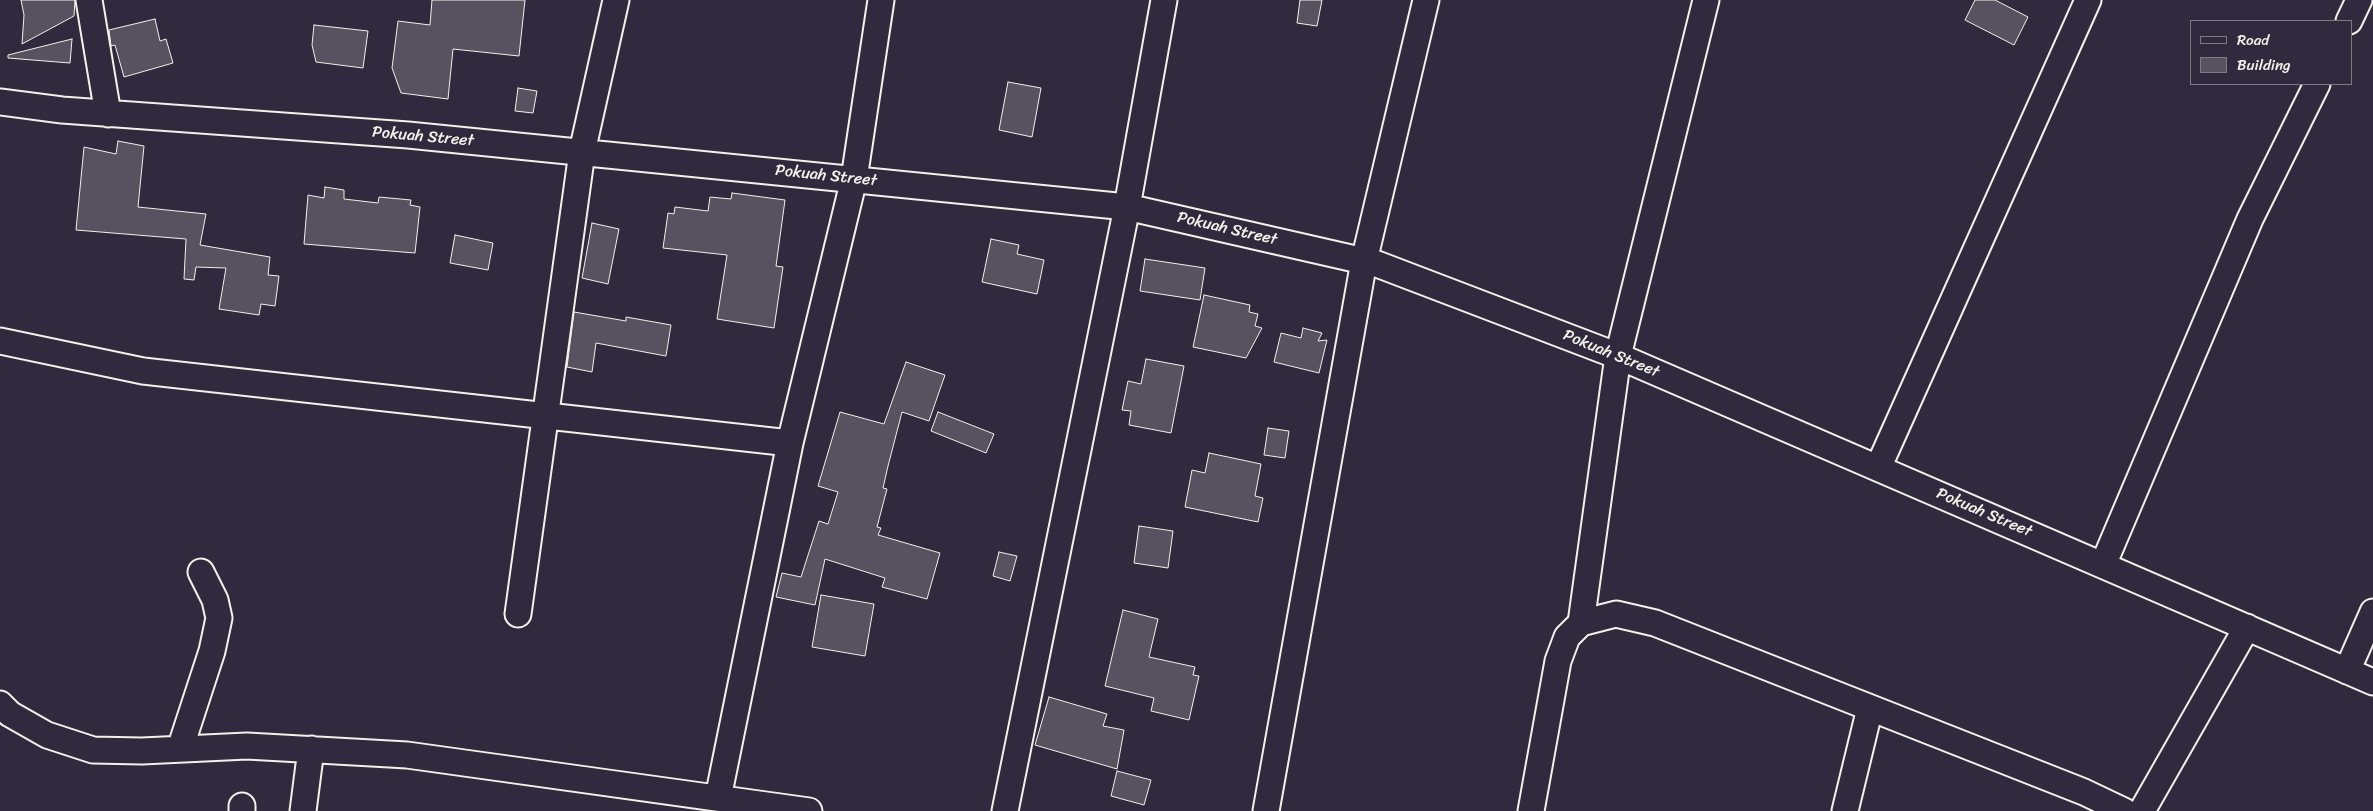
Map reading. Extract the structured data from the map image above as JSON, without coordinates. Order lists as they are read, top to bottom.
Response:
{
  "streets": {
    "street": ["Pokuah Street"]
  },
  "legend": ["Road", "Building"]
}
